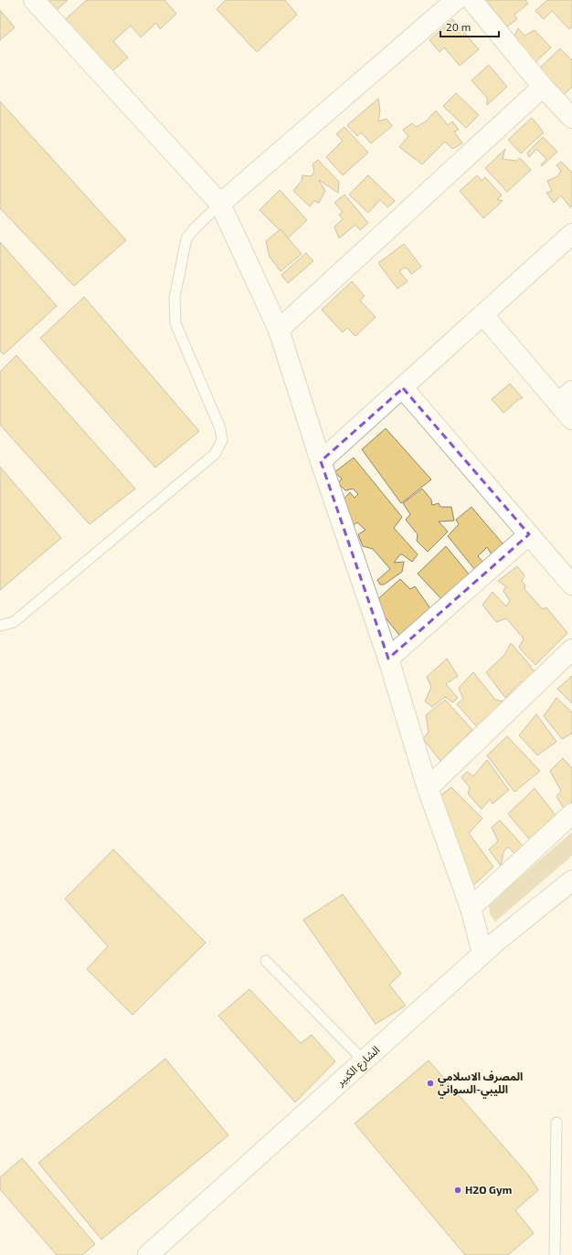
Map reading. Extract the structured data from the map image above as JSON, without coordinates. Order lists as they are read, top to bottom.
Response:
{
  "streets": {
    "street": ["الشارع الكبير"]
  },
  "places": ["المصرف الاسلامي الليبي-السواني", "H2O Gym"],
  "scale_bar": "20 m"
}
